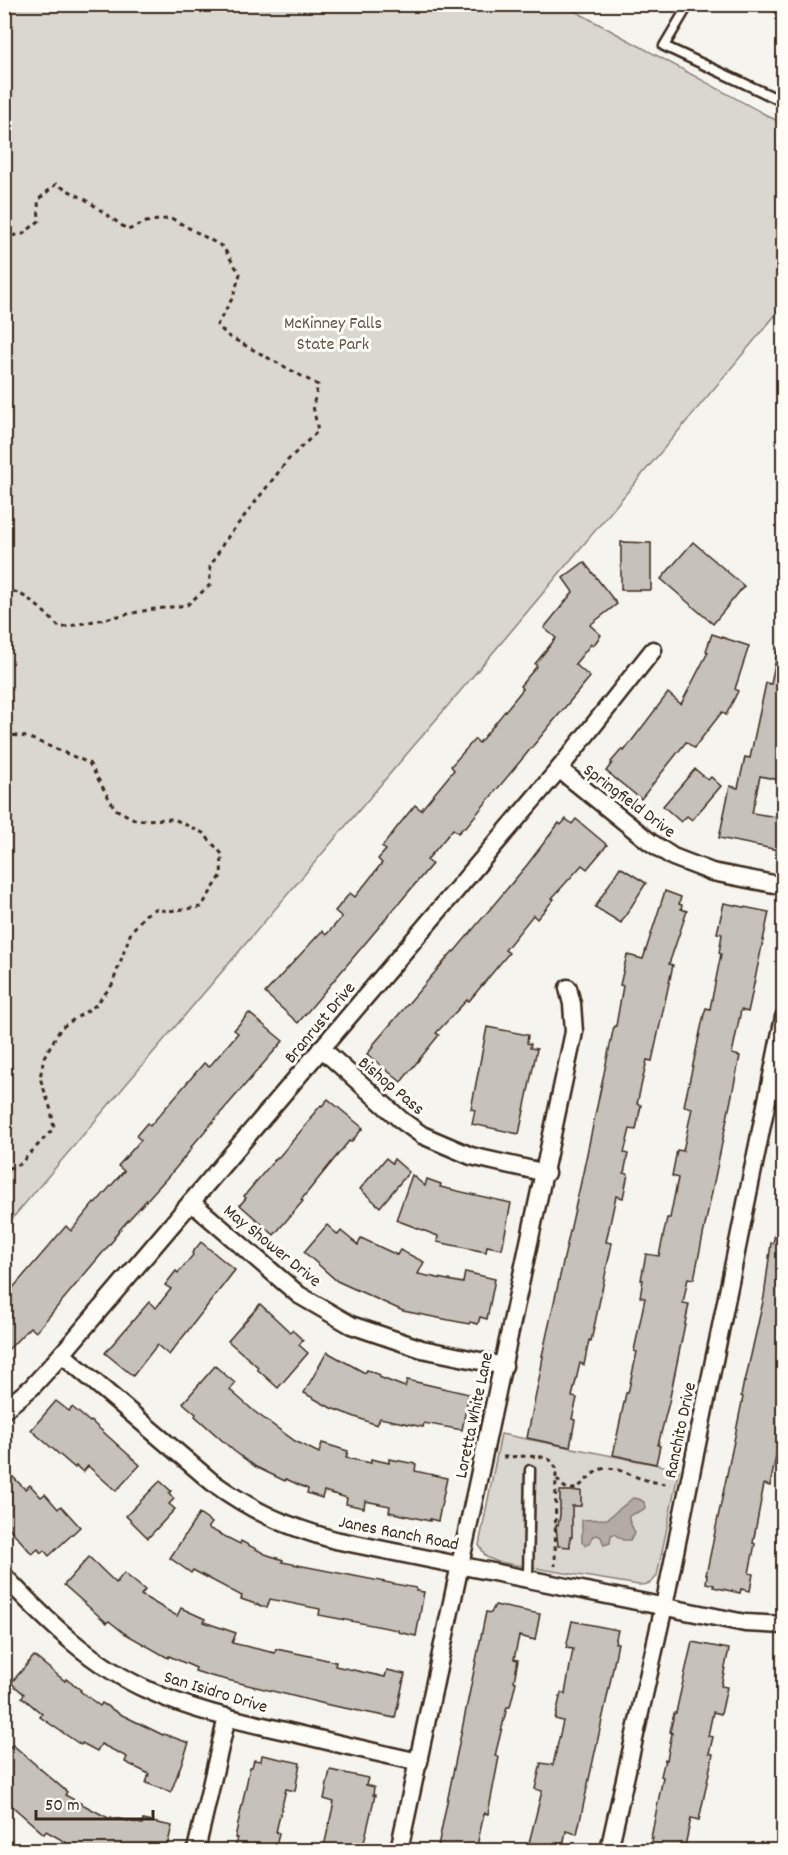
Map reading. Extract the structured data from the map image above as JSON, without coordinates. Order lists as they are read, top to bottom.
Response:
{
  "streets": {
    "street": [
      "Springfield Drive",
      "Branrust Drive",
      "Bishop Pass",
      "May Shower Drive",
      "Loretta White Lane",
      "Ranchito Drive",
      "Janes Ranch Road",
      "San Isidro Drive"
    ]
  },
  "crossings": [
    ["Springfield Drive", "Branrust Drive"],
    ["Branrust Drive", "Bishop Pass"],
    ["Branrust Drive", "May Shower Drive"],
    ["Branrust Drive", "Janes Ranch Road"],
    ["Bishop Pass", "Loretta White Lane"],
    ["May Shower Drive", "Loretta White Lane"],
    ["Loretta White Lane", "Janes Ranch Road"],
    ["Loretta White Lane", "San Isidro Drive"],
    ["Ranchito Drive", "Janes Ranch Road"]
  ],
  "parks": ["McKinney Falls State Park"],
  "scale_bar": "50 m"
}
